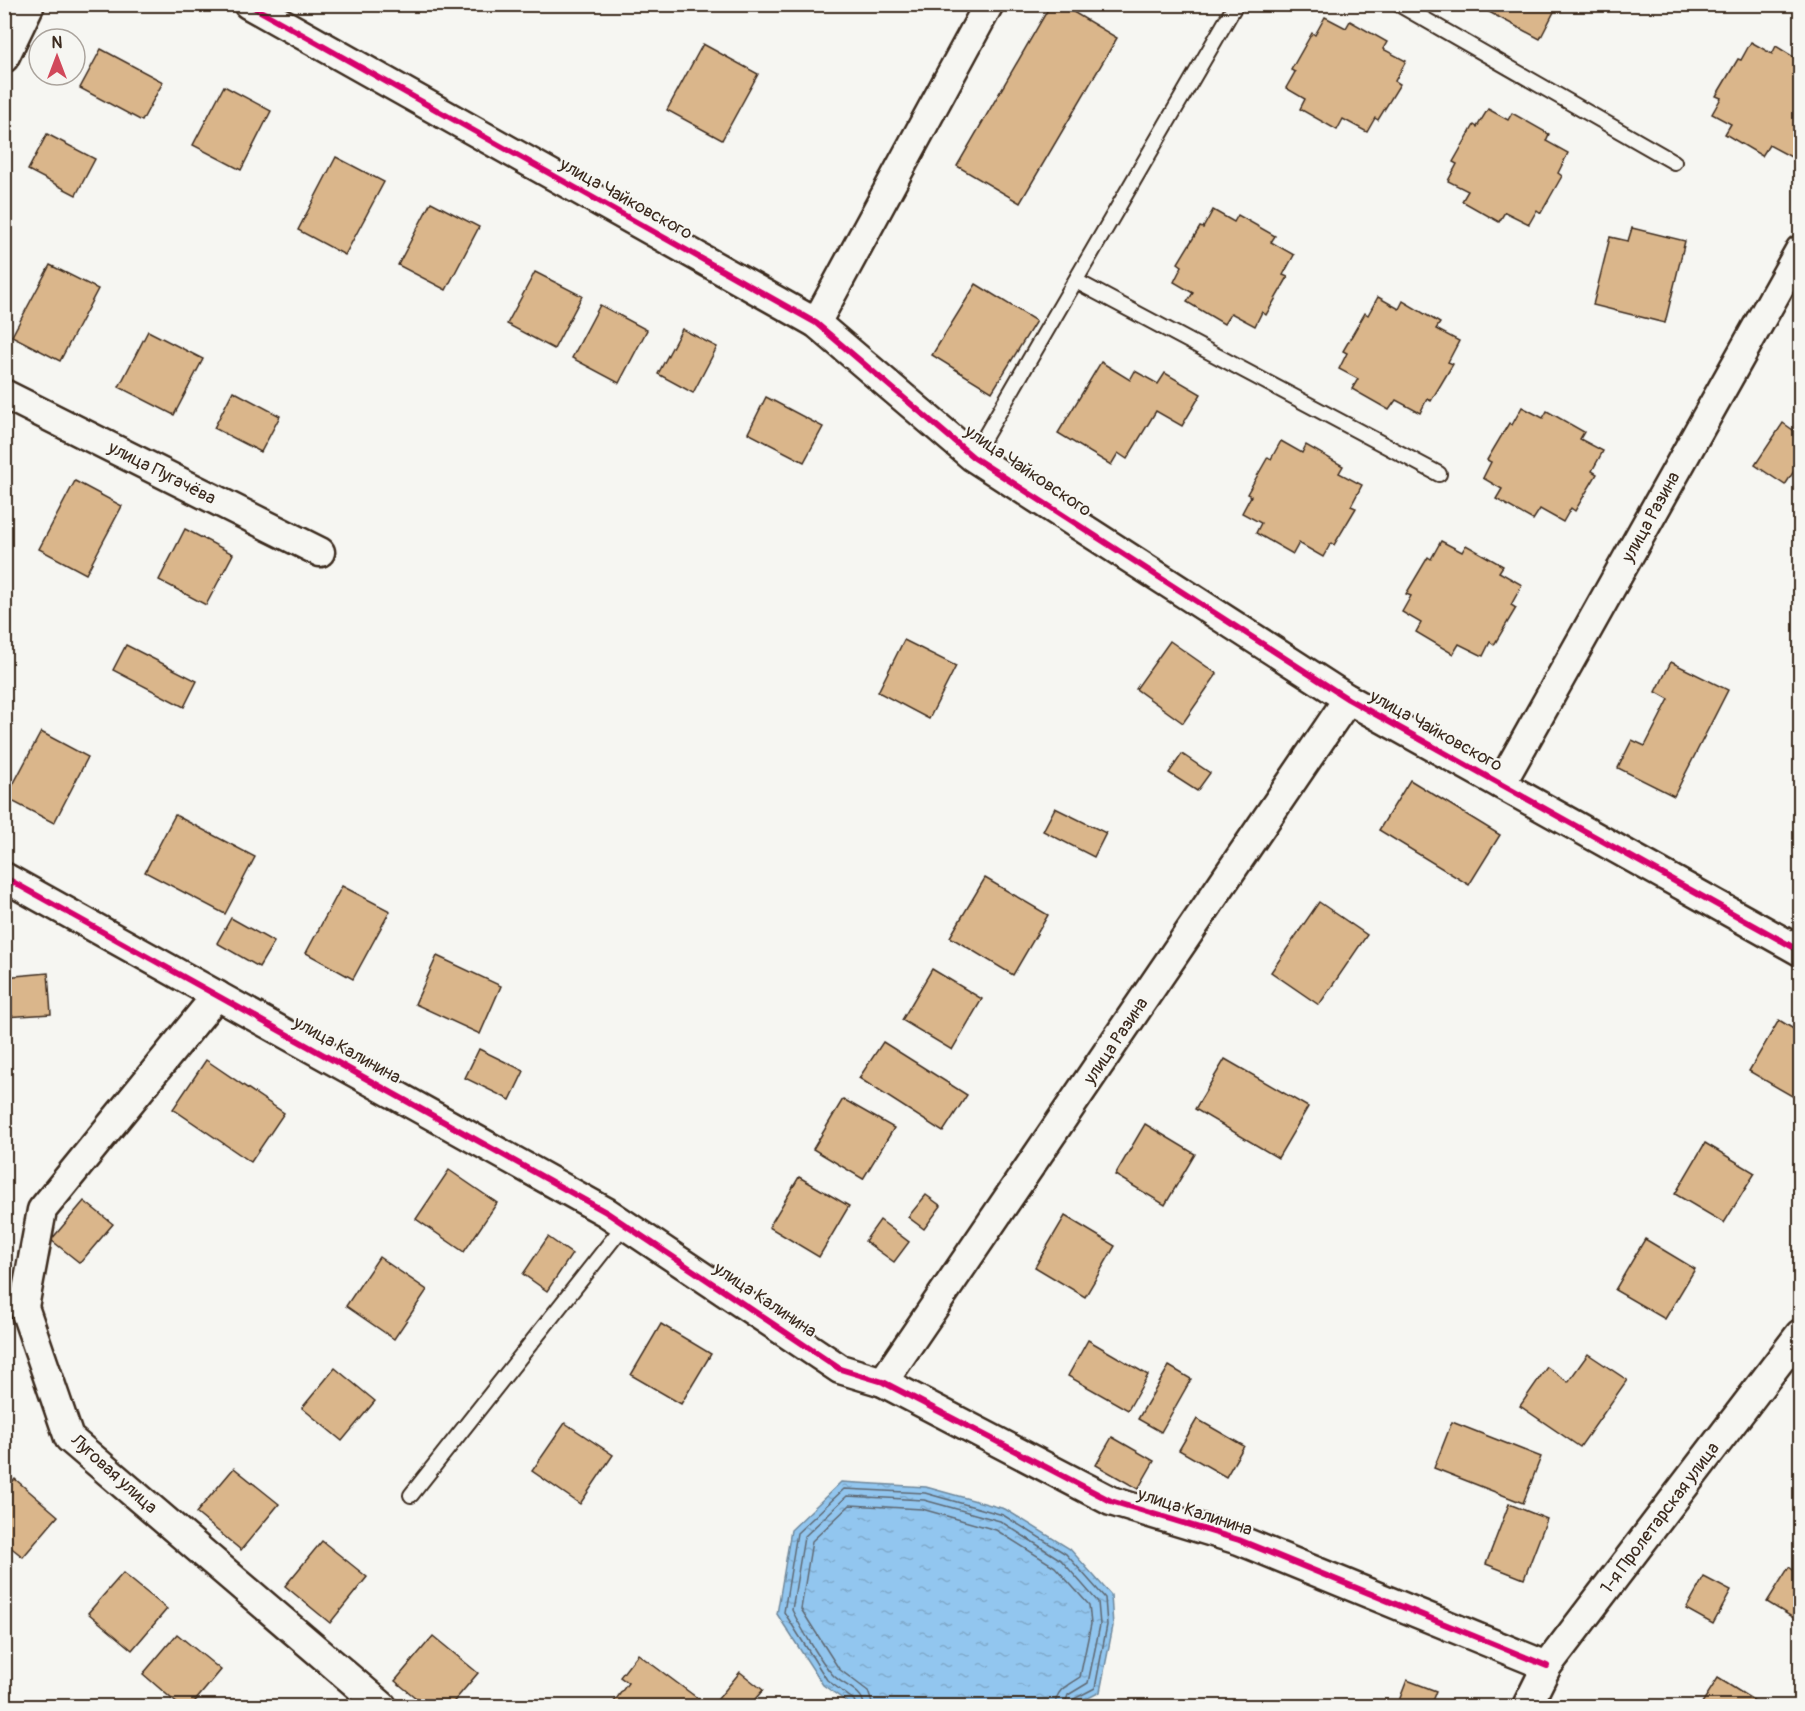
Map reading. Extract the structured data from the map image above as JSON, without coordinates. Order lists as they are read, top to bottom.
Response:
{
  "streets": {
    "street": [
      "улица Чайковского",
      "улица Пугачёва",
      "улица Разина",
      "улица Калинина",
      "Луговая улица",
      "1-я Пролетарская улица"
    ]
  },
  "crossings": [
    ["улица Чайковского", "улица Разина"],
    ["улица Разина", "улица Калинина"],
    ["улица Калинина", "Луговая улица"],
    ["улица Калинина", "1-я Пролетарская улица"]
  ],
  "north": "top"
}
